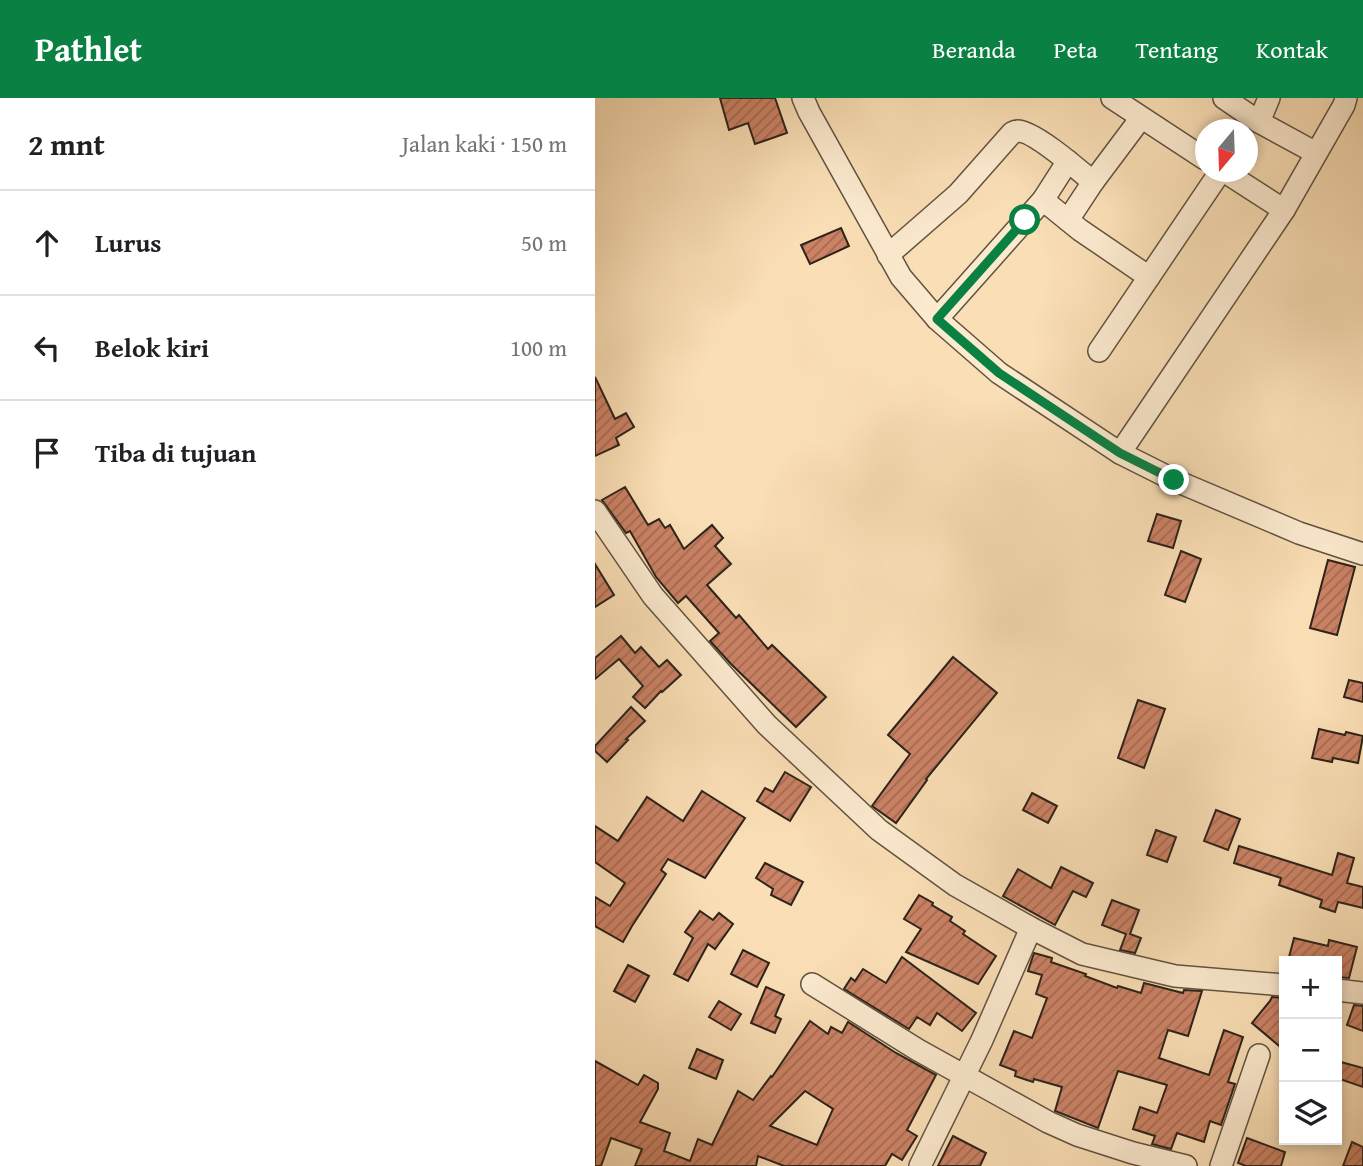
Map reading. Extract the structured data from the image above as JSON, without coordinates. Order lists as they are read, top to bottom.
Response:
{
  "north": "bottom",
  "page": {
    "header": "Pathlet",
    "nav": [
      "Beranda",
      "Peta",
      "Tentang",
      "Kontak"
    ],
    "heading": ["2 mnt", "Jalan kaki · 150 m"],
    "list": [
      ["Lurus", "50 m"],
      ["Belok kiri", "100 m"],
      "Tiba di tujuan"
    ],
    "map_buttons": ["+", "−"]
  }
}
